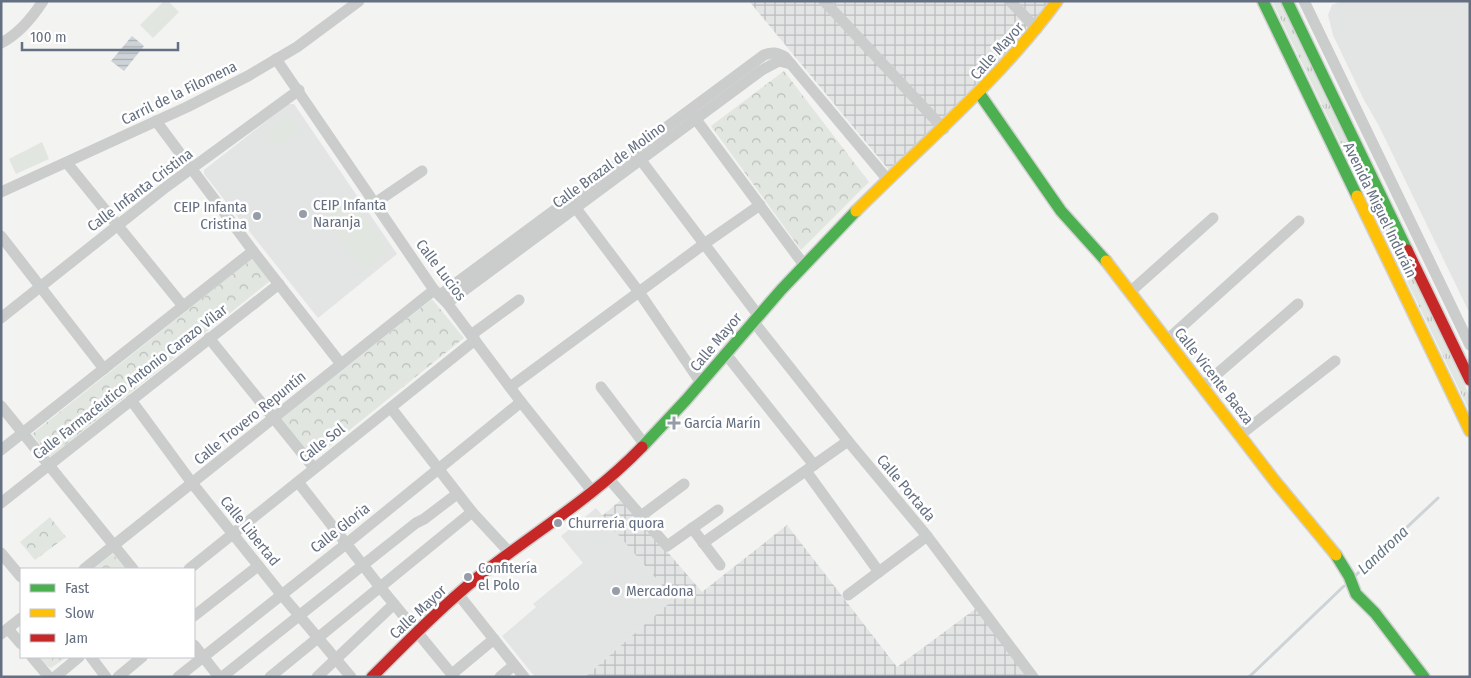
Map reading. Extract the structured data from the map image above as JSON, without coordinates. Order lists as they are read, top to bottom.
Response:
{
  "streets": {
    "main road": ["Calle Mayor", "Avenida Miguel Induráin", "Calle Vicente Baeza"],
    "street": [
      "Carril de la Filomena",
      "Calle Infanta Cristina",
      "Calle Lucios",
      "Calle Farmacéutico Antonio Carazo Vilar",
      "Calle Trovero Repuntín",
      "Calle Sol",
      "Calle Portada",
      "Calle Gloria",
      "Calle Libertad"
    ]
  },
  "crossings": [
    ["Calle Mayor", "Calle Lucios"],
    ["Calle Mayor", "Calle Vicente Baeza"],
    ["Calle Mayor", "Calle Trovero Repuntín"],
    ["Calle Mayor", "Calle Portada"],
    ["Carril de la Filomena", "Calle Lucios"],
    ["Calle Infanta Cristina", "Calle Lucios"],
    ["Calle Lucios", "Calle Trovero Repuntín"],
    ["Calle Lucios", "Calle Sol"],
    ["Calle Lucios", "Calle Gloria"],
    ["Calle Farmacéutico Antonio Carazo Vilar", "Calle Libertad"],
    ["Calle Trovero Repuntín", "Calle Portada"],
    ["Calle Trovero Repuntín", "Calle Libertad"],
    ["Calle Sol", "Calle Libertad"],
    ["Calle Gloria", "Calle Libertad"]
  ],
  "water": ["Landrona"],
  "places": {
    "other": [
      "CEIP Infanta Naranja",
      "CEIP Infanta Cristina",
      "Churrería quora",
      "Confitería el Polo",
      "Mercadona"
    ],
    "health": ["García Marín"]
  },
  "legend": ["Fast", "Slow", "Jam"],
  "scale_bar": "100 m"
}
